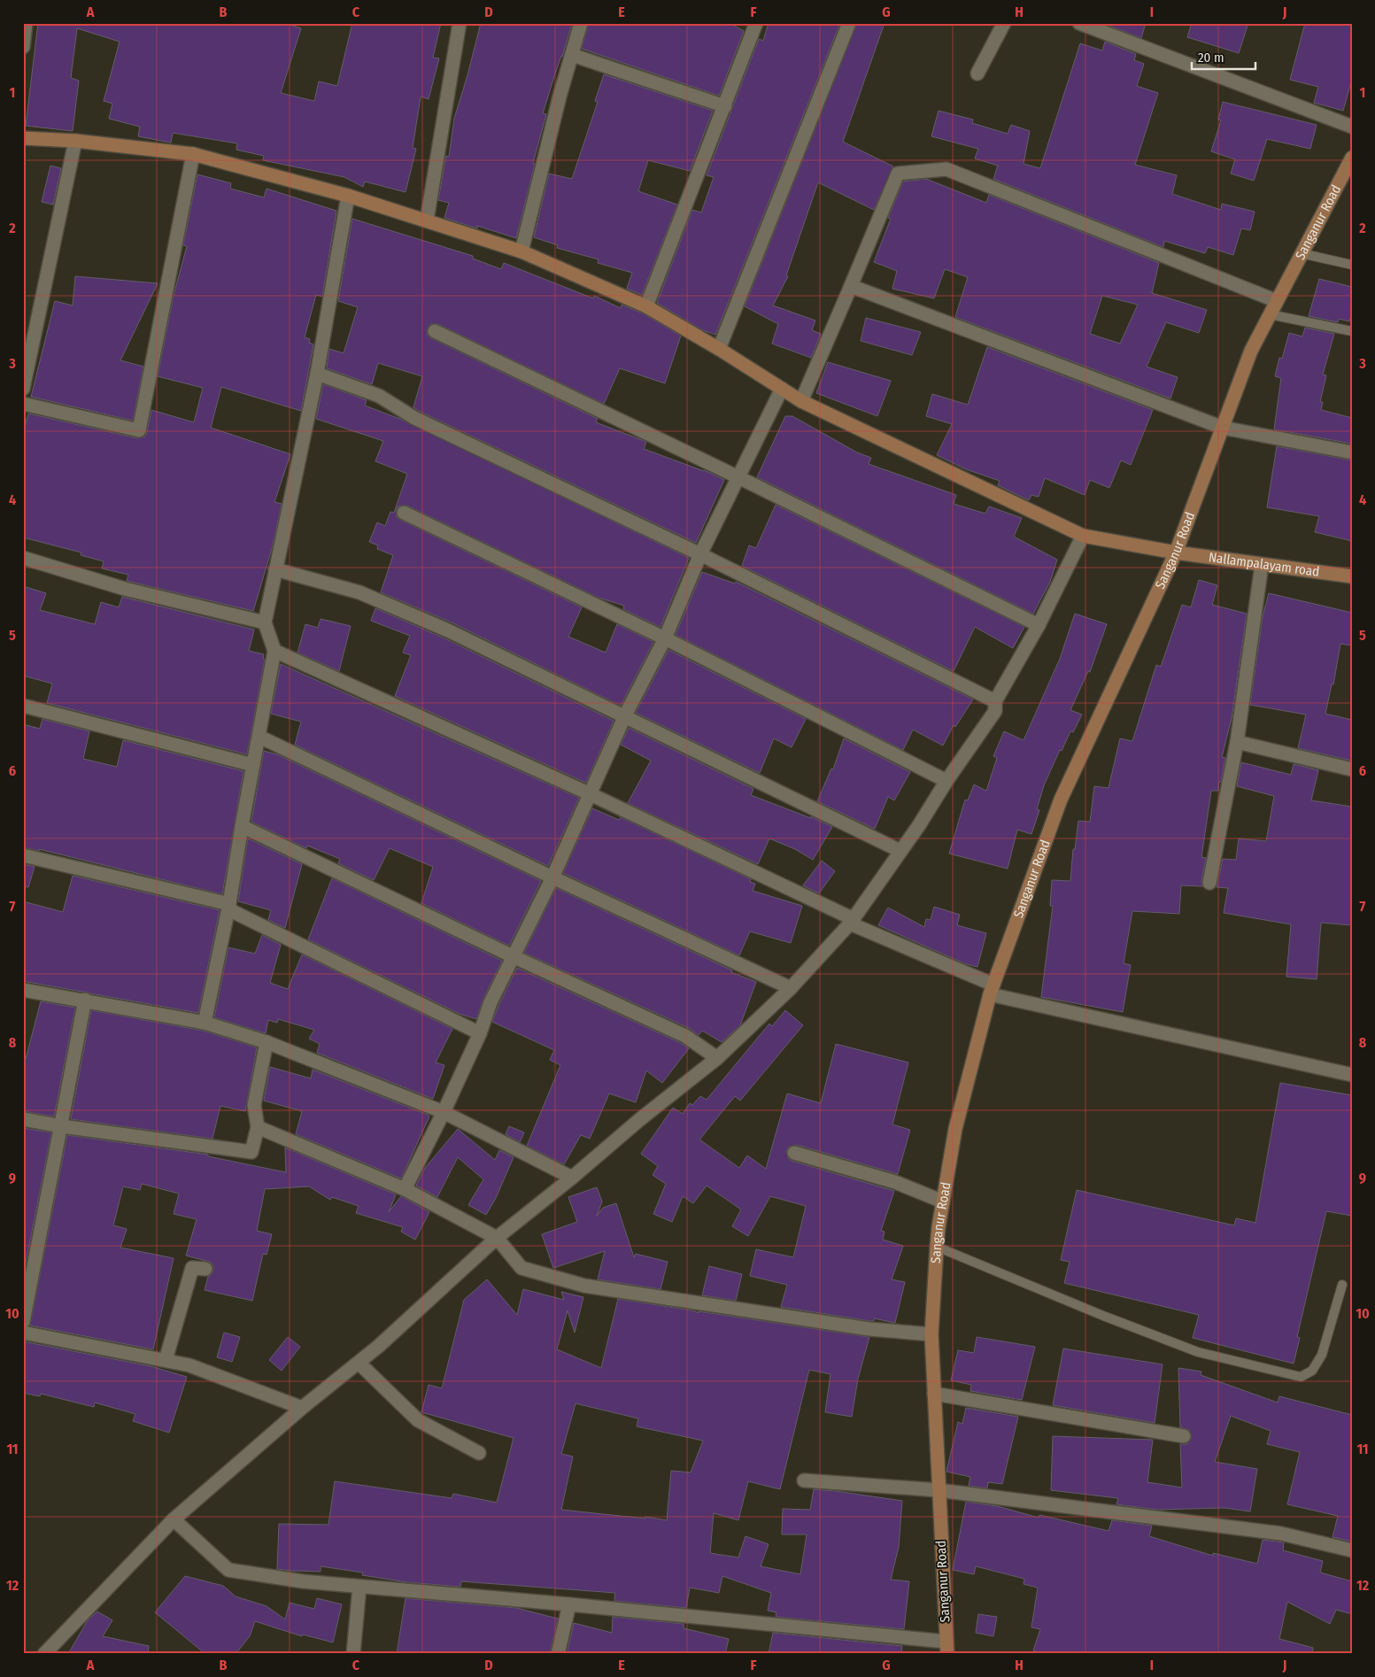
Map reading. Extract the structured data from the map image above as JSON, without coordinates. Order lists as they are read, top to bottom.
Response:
{
  "streets": {
    "main road": ["Sanganur Road", "Nallampalayam road"]
  },
  "crossings": [
    ["Sanganur Road", "Nallampalayam road"]
  ],
  "scale_bar": "20 m",
  "grid": {
    "columns": [
      "A",
      "B",
      "C",
      "D",
      "E",
      "F",
      "G",
      "H",
      "I",
      "J"
    ],
    "rows": [
      "1",
      "2",
      "3",
      "4",
      "5",
      "6",
      "7",
      "8",
      "9",
      "10",
      "11",
      "12"
    ]
  }
}
